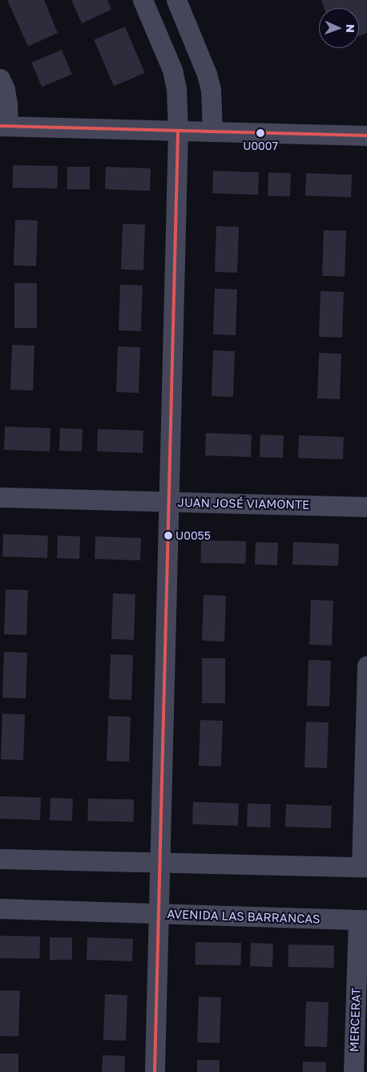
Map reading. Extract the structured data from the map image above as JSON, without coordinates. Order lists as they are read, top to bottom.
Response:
{
  "streets": {
    "street": ["JUAN JOSÉ VIAMONTE", "AVENIDA LAS BARRANCAS", "MERCERAT"]
  },
  "crossings": [
    ["AVENIDA LAS BARRANCAS", "MERCERAT"]
  ],
  "places": ["U0007", "U0055"],
  "north": "right"
}
